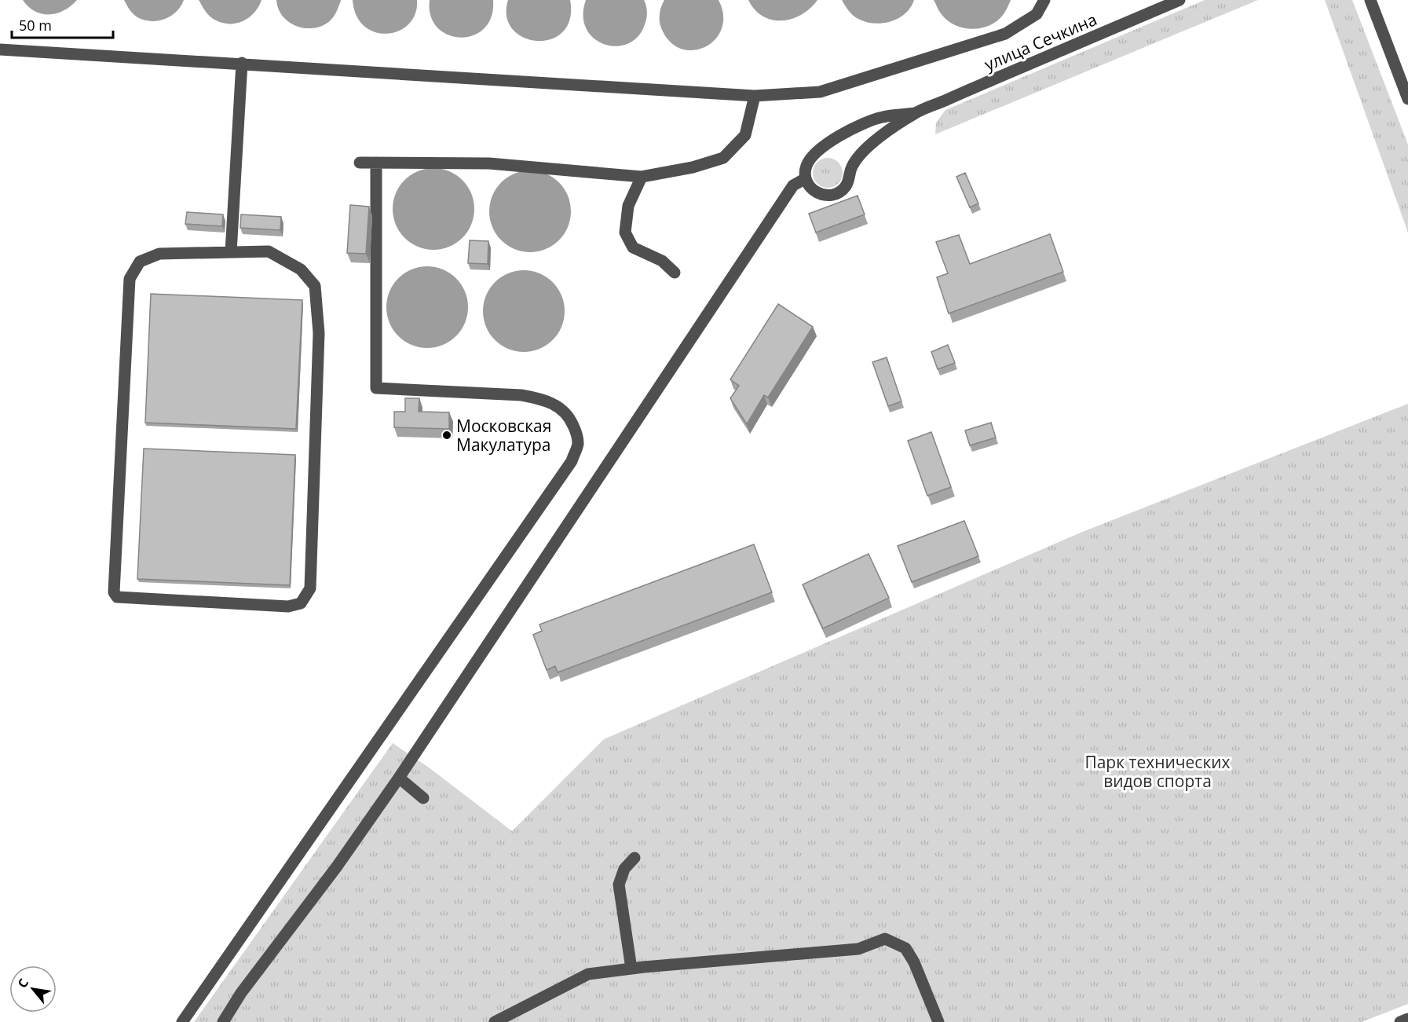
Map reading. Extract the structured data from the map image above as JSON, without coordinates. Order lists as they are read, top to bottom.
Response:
{
  "streets": {
    "street": ["улица Сечкина"]
  },
  "parks": ["Парк технических видов спорта"],
  "places": ["Московская Макулатура"],
  "scale_bar": "50 m",
  "north": "top left"
}
